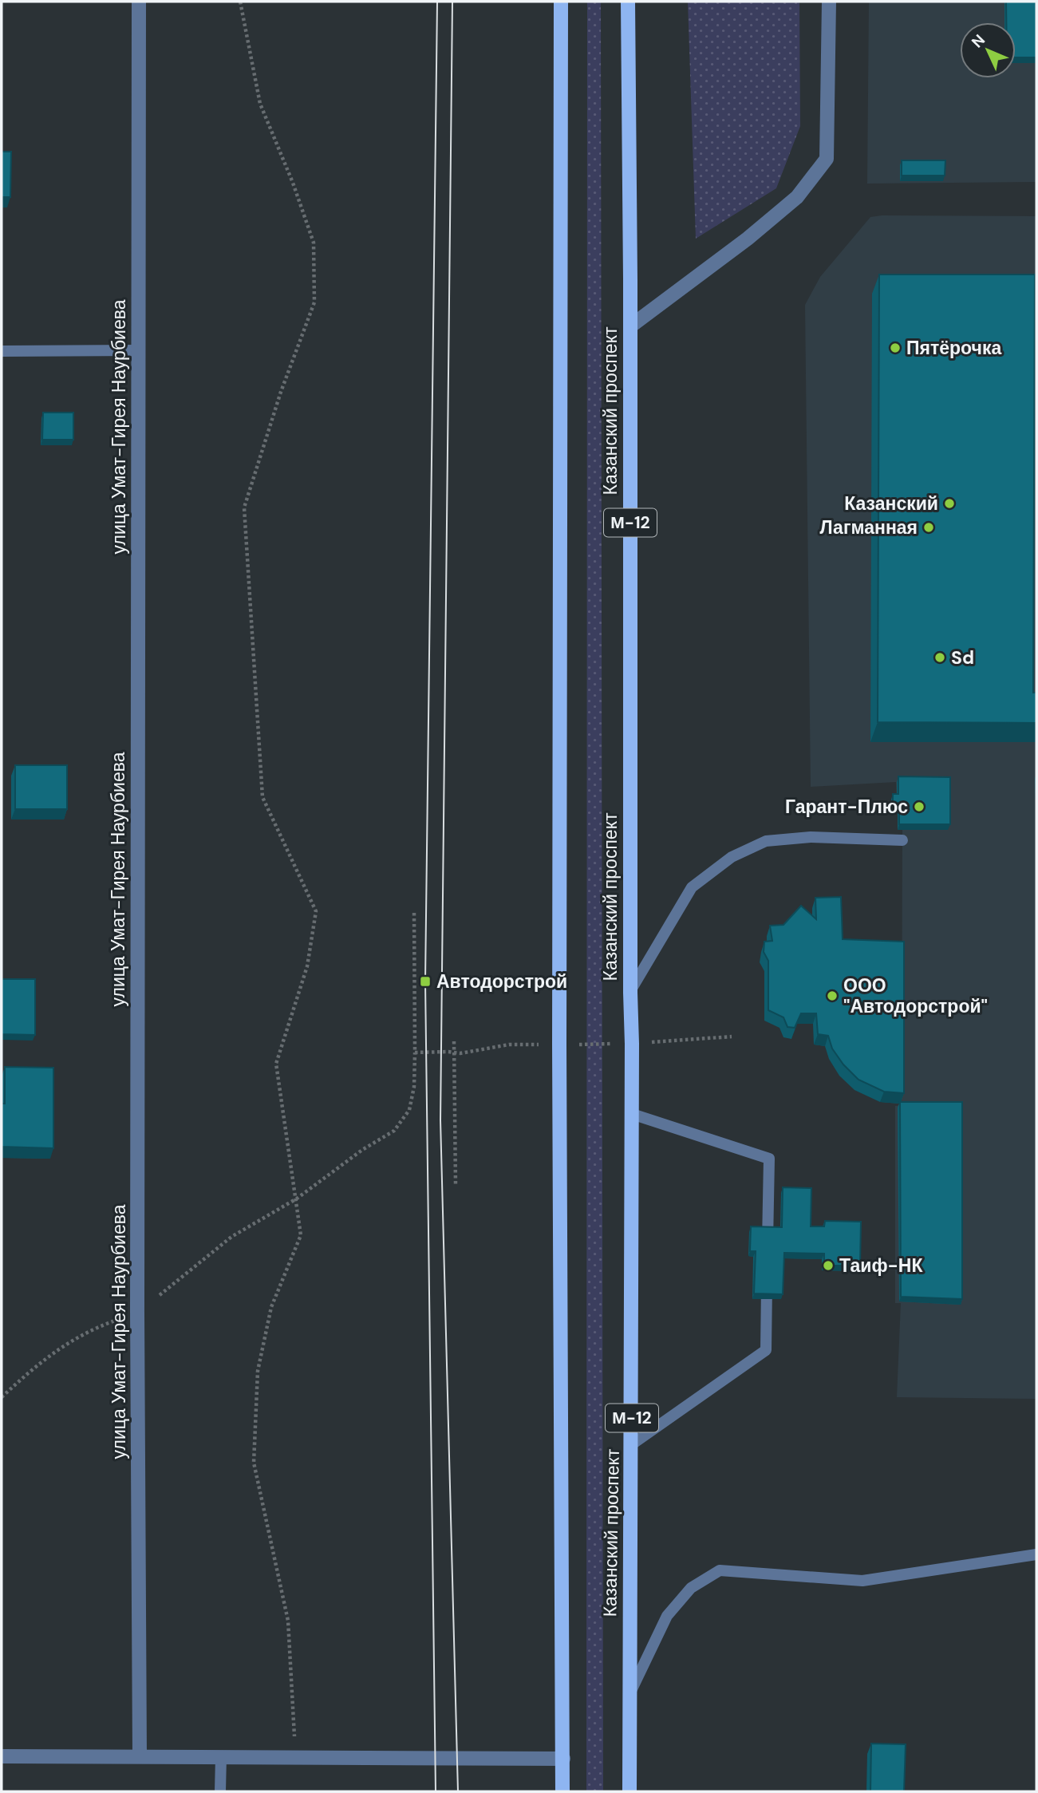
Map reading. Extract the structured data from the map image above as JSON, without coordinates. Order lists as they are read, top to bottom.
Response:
{
  "streets": {
    "main road": ["Казанский проспект", "М-12"],
    "street": ["улица Умат-Гирея Наурбиева"]
  },
  "places": {
    "other": [
      "Пятёрочка",
      "Казанский",
      "Лагманная",
      "Sd",
      "Гарант-Плюс",
      "ООО \"Автодорстрой\"",
      "Таиф-НК"
    ],
    "transit": ["Автодорстрой"]
  },
  "north": "top left"
}
